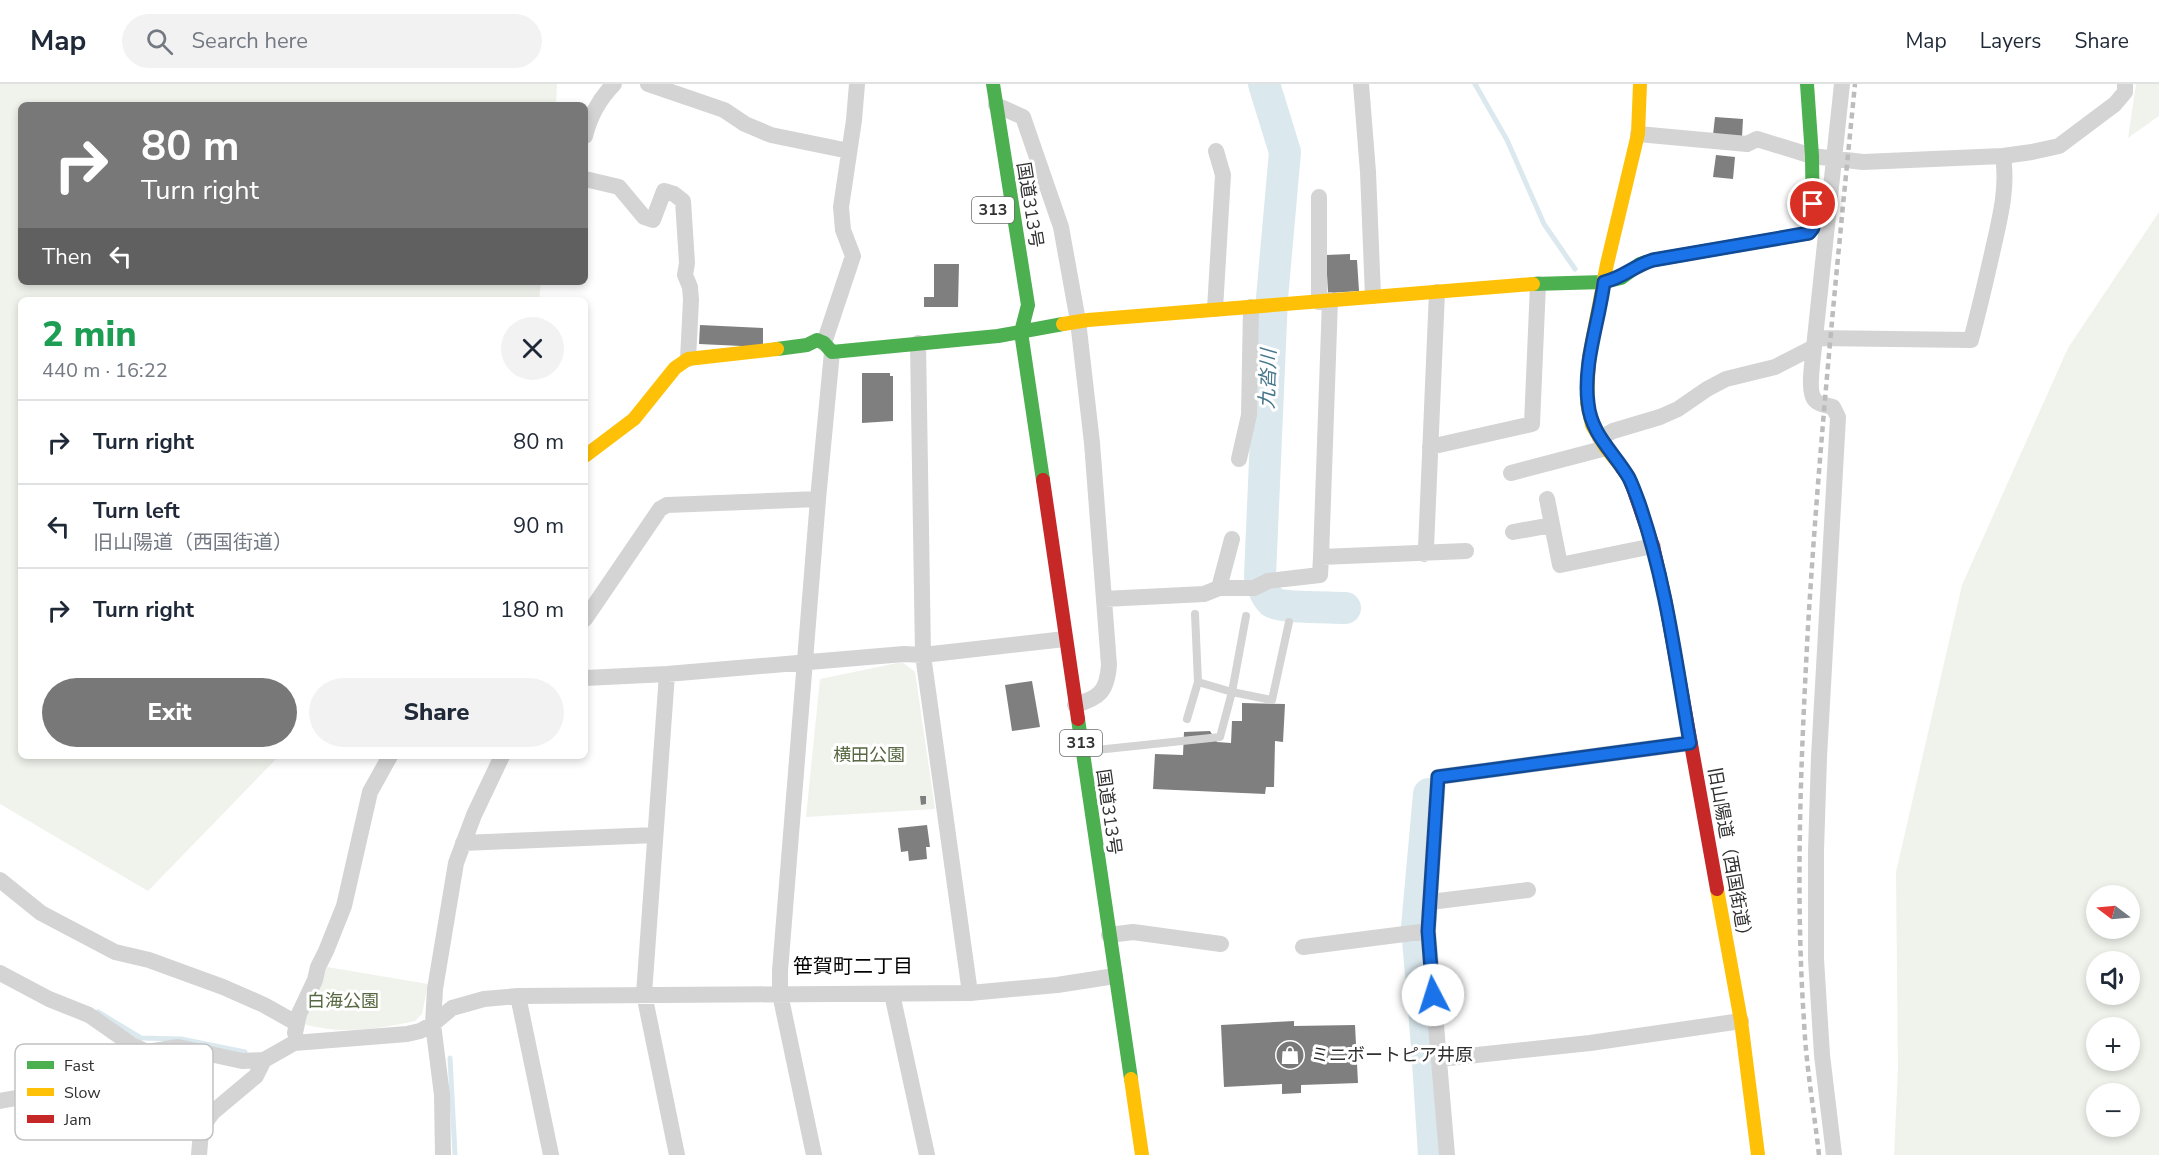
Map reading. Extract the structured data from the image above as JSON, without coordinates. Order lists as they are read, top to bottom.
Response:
{
  "streets": {
    "main road": ["国道313号", "313", "旧山陽道（西国街道）"]
  },
  "districts": ["笹賀町二丁目"],
  "water": ["九沓川"],
  "parks": ["横田公園", "白海公園"],
  "places": {
    "shop": ["ミニボートピア井原"]
  },
  "legend": ["Fast", "Slow", "Jam"],
  "north": "left",
  "page": {
    "header": "Map",
    "search": "Search here",
    "nav": ["Map", "Layers", "Share"],
    "turn": ["80 m", "Turn right"],
    "then": "Then",
    "heading": ["2 min", "440 m · 16:22"],
    "list": [
      {
        "name": "Turn right",
        "value": "80 m"
      },
      {
        "name": "Turn left",
        "note": "旧山陽道（西国街道）",
        "value": "90 m"
      },
      {
        "name": "Turn right",
        "value": "180 m"
      }
    ],
    "buttons": ["Exit", "Share"],
    "map_buttons": ["+", "−"]
  }
}
